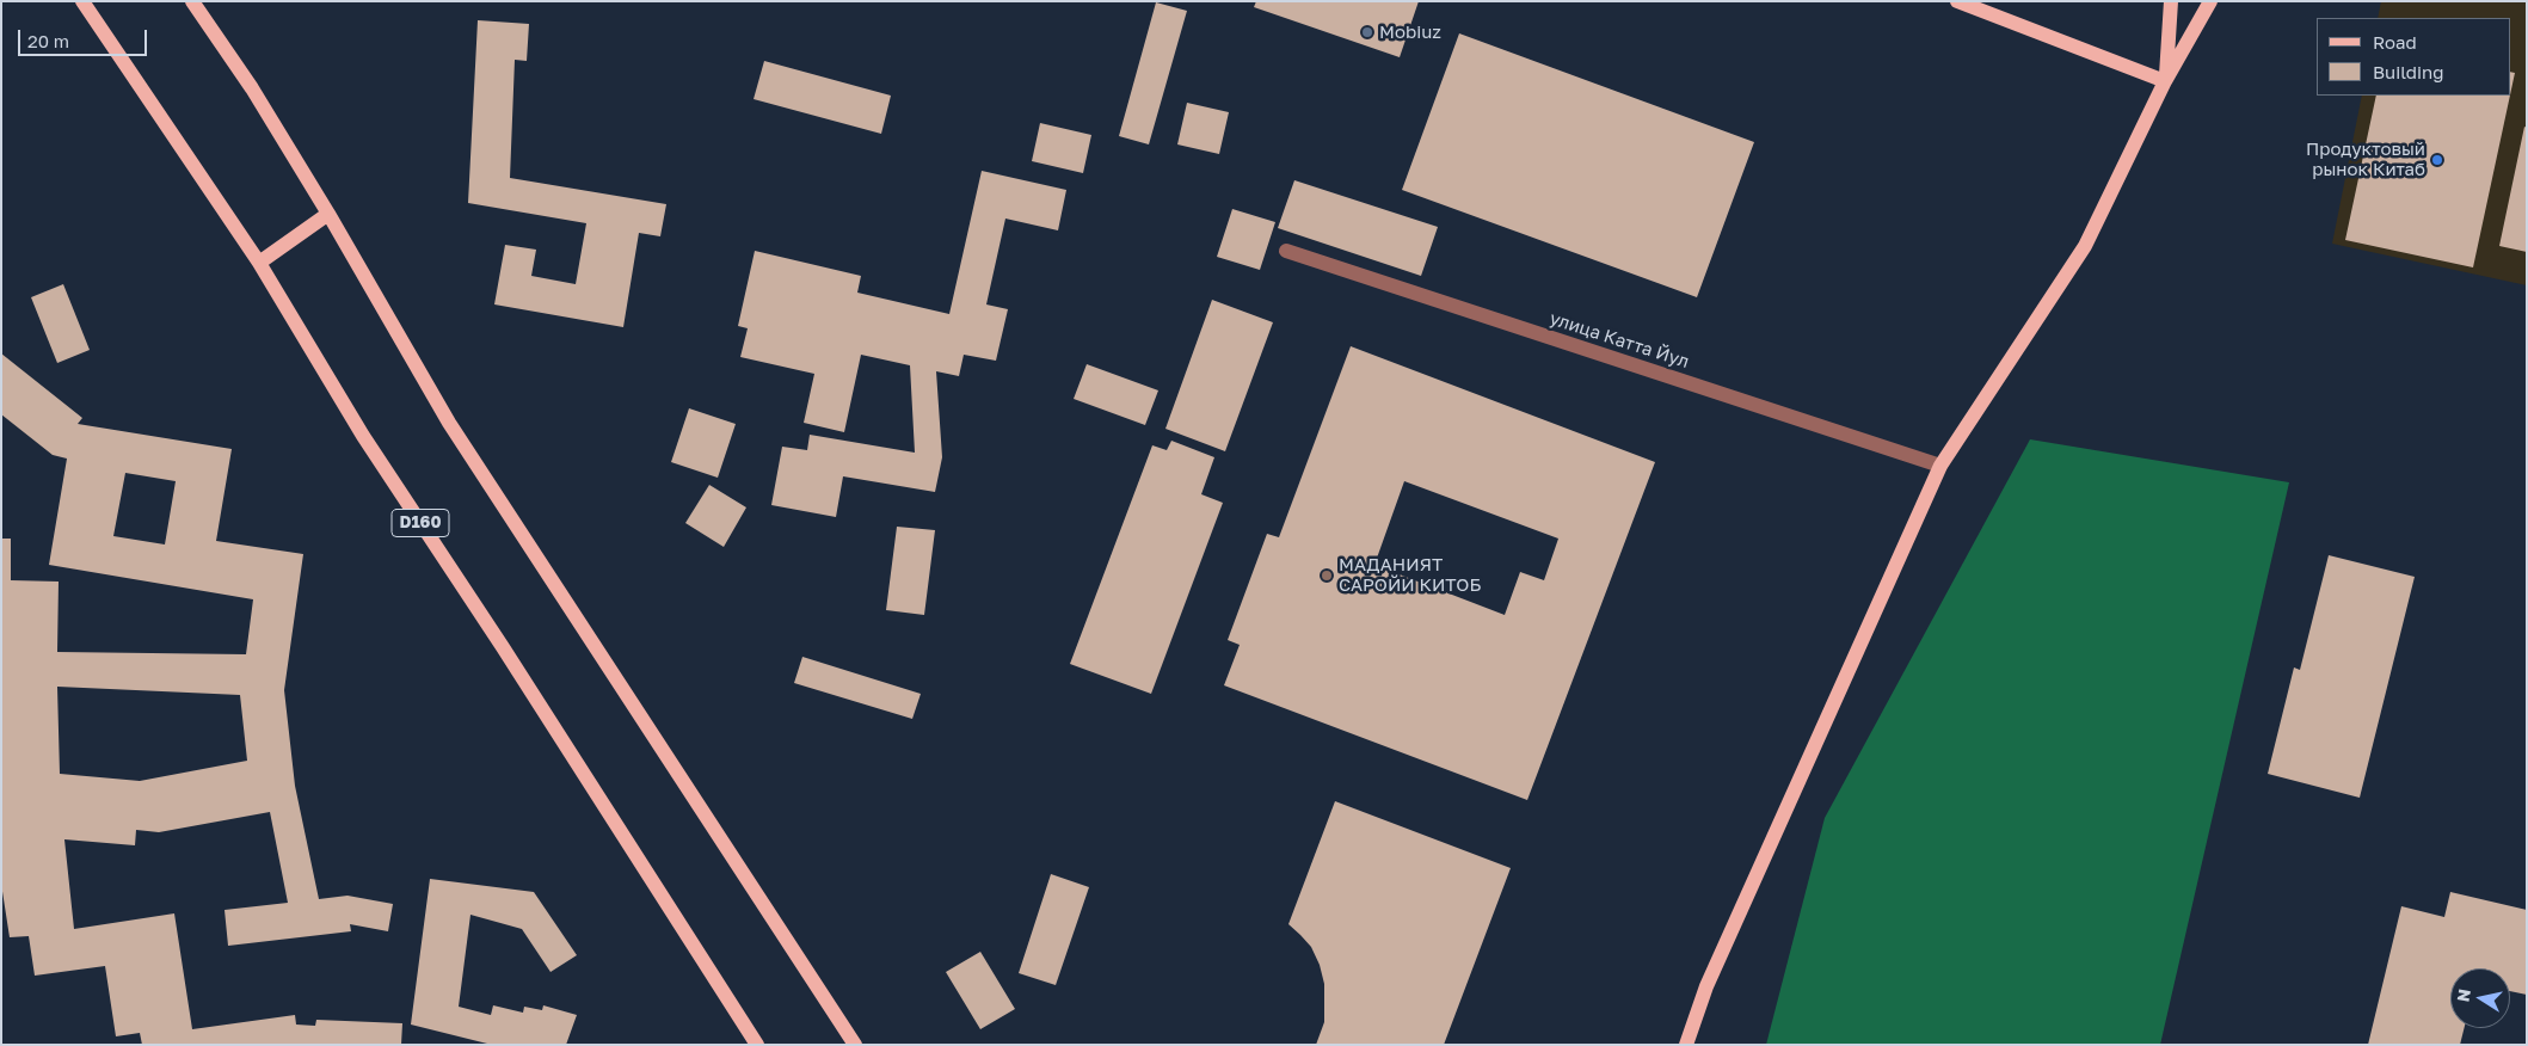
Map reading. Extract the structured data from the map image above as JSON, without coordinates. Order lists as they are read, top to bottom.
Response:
{
  "streets": {
    "main road": ["D160"],
    "lane": ["улица Катта Йул"]
  },
  "places": ["Mobiuz", "Продуктовый рынок Китаб", "МАДАНИЯТ САРОЙИ КИТОБ"],
  "legend": ["Road", "Building"],
  "scale_bar": "20 m",
  "north": "left"
}
